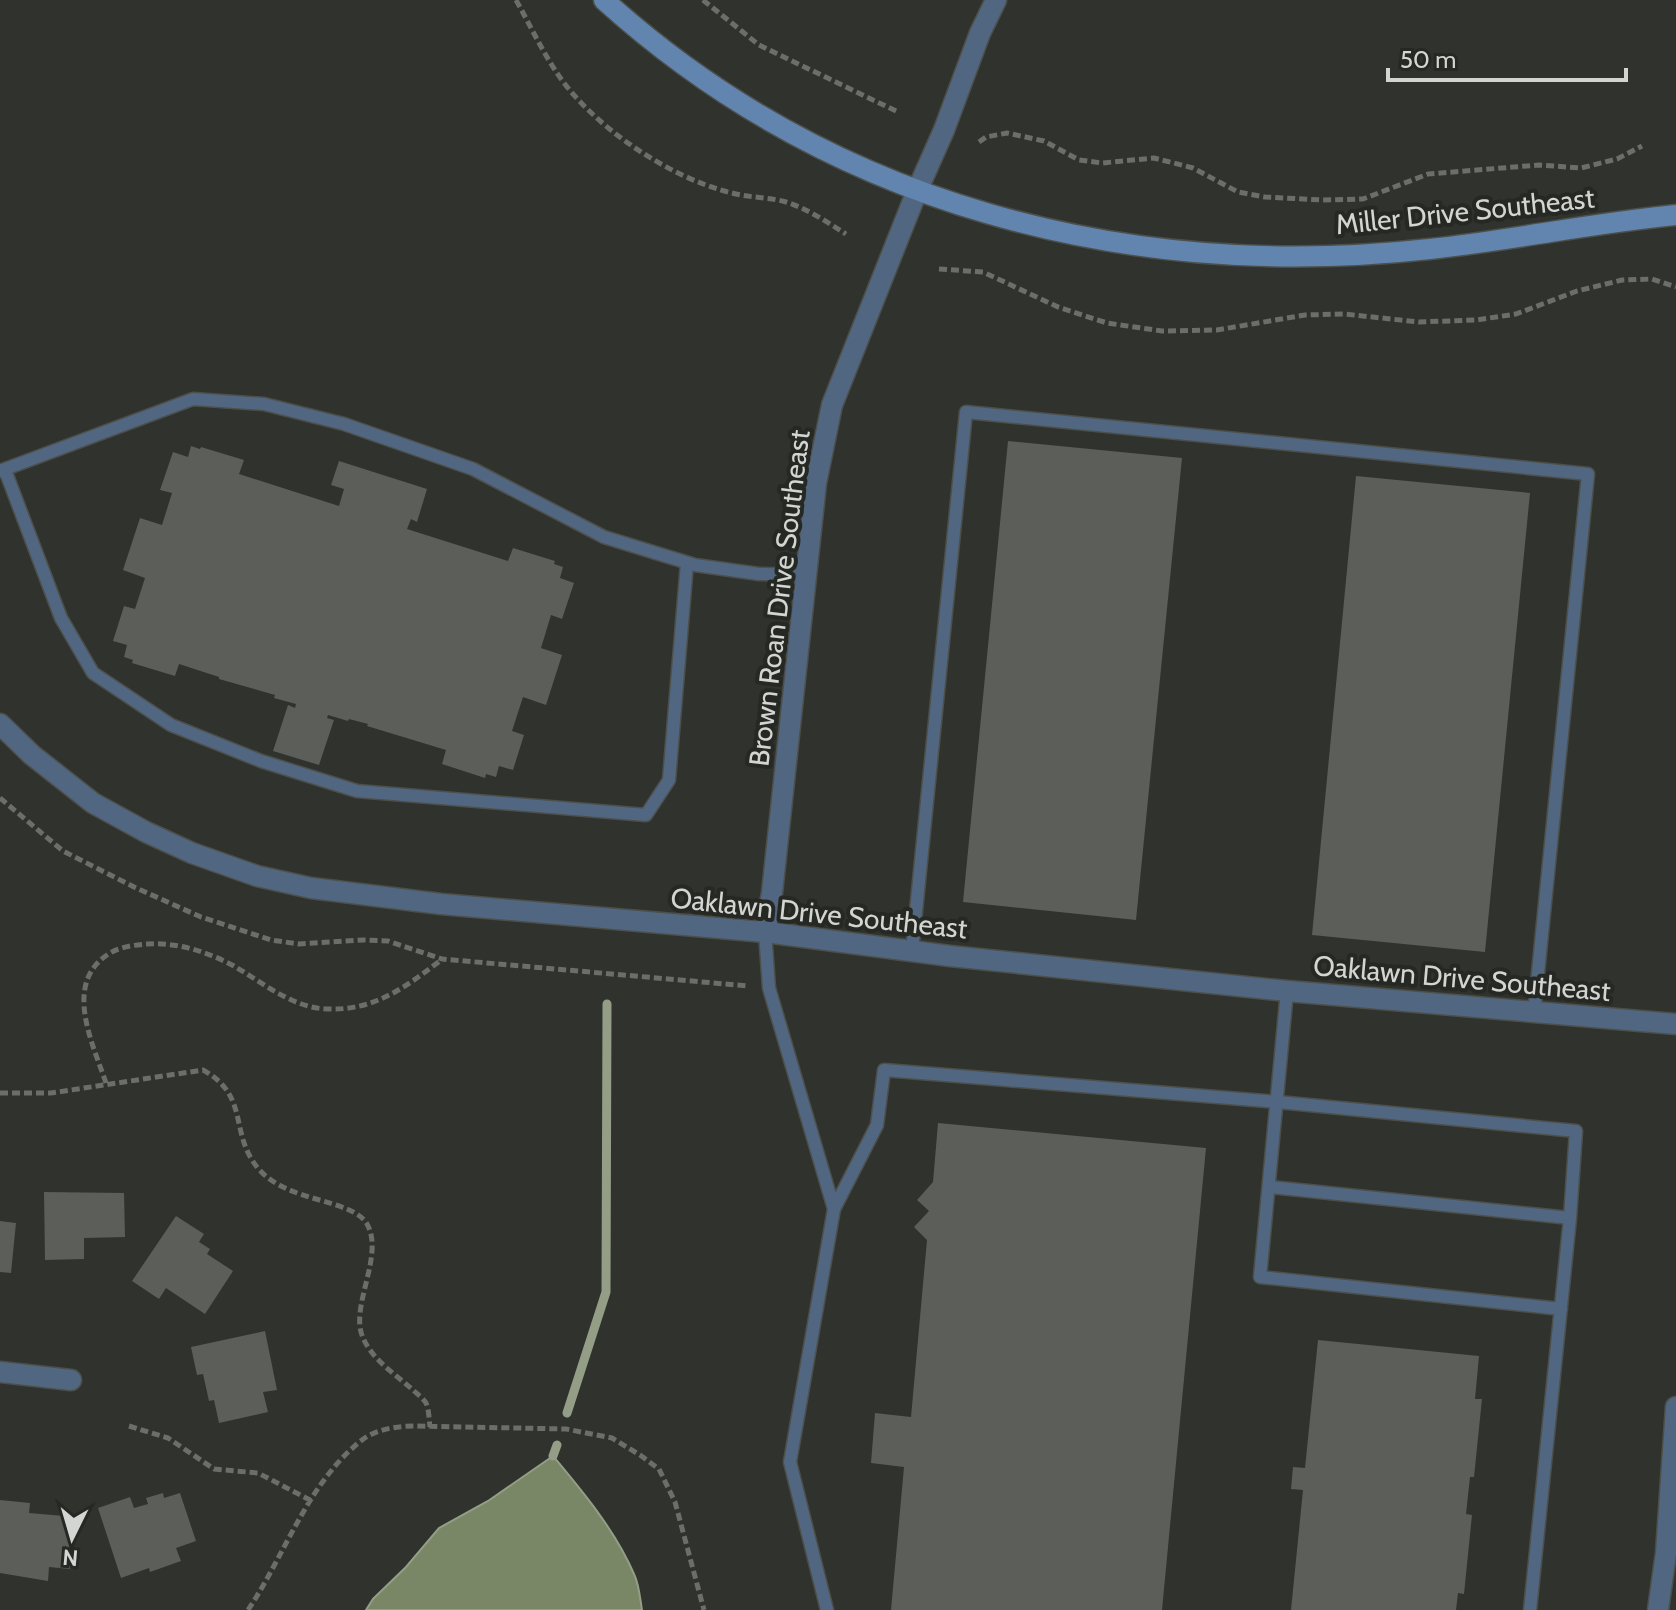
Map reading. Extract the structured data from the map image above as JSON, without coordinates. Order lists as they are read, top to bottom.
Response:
{
  "streets": {
    "main road": ["Miller Drive Southeast"],
    "street": ["Brown Roan Drive Southeast", "Oaklawn Drive Southeast"]
  },
  "crossings": [
    ["Miller Drive Southeast", "Brown Roan Drive Southeast"],
    ["Brown Roan Drive Southeast", "Oaklawn Drive Southeast"]
  ],
  "scale_bar": "50 m",
  "north": "bottom"
}
